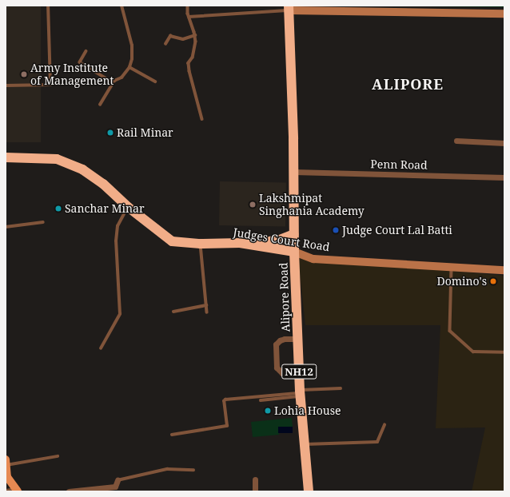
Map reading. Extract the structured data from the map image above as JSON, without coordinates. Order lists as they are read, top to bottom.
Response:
{
  "streets": {
    "highway": ["Judges Court Road", "Alipore Road", "NH12"],
    "street": ["Penn Road"]
  },
  "crossings": [
    ["Penn Road", "Alipore Road"],
    ["Judges Court Road", "Alipore Road"]
  ],
  "districts": ["ALIPORE"],
  "places": [
    "Army Institute of Management",
    "Rail Minar",
    "Lakshmipat Singhania Academy",
    "Sanchar Minar",
    "Judge Court Lal Batti",
    "Domino's",
    "Lohia House"
  ]
}
